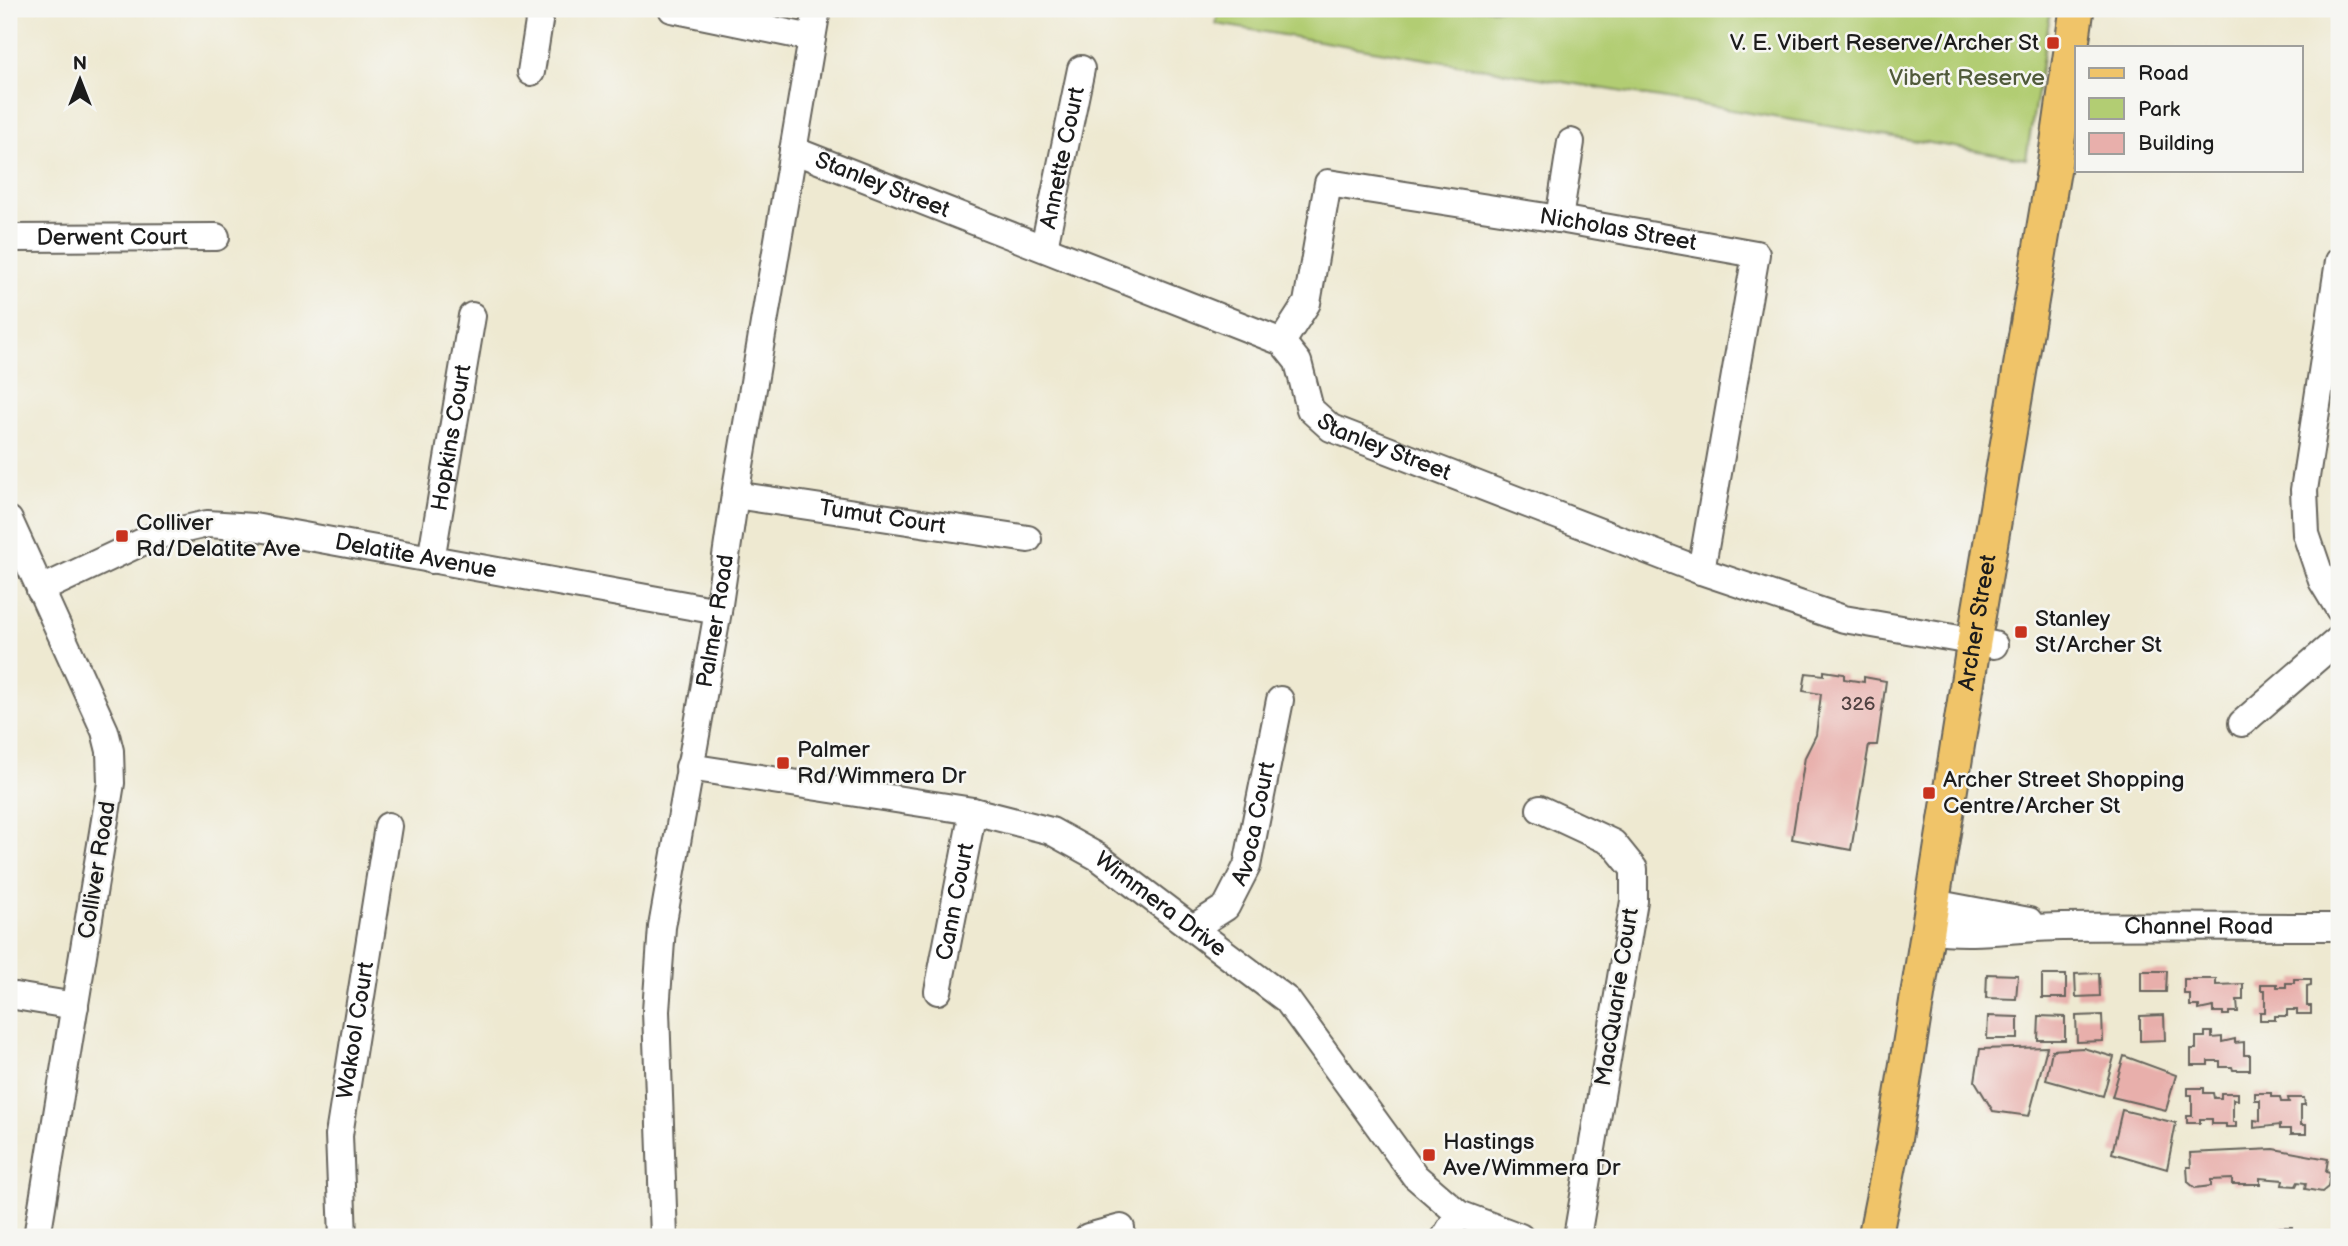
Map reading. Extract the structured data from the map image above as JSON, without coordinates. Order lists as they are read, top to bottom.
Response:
{
  "streets": {
    "main road": ["Archer Street"],
    "street": [
      "Annette Court",
      "Stanley Street",
      "Nicholas Street",
      "Derwent Court",
      "Hopkins Court",
      "Tumut Court",
      "Delatite Avenue",
      "Palmer Road",
      "Avoca Court",
      "Colliver Road",
      "Cann Court",
      "Wimmera Drive",
      "Channel Road",
      "MacQuarie Court",
      "Wakool Court"
    ]
  },
  "crossings": [
    ["Annette Court", "Stanley Street"],
    ["Stanley Street", "Nicholas Street"],
    ["Stanley Street", "Palmer Road"],
    ["Stanley Street", "Archer Street"],
    ["Hopkins Court", "Delatite Avenue"],
    ["Tumut Court", "Palmer Road"],
    ["Delatite Avenue", "Palmer Road"],
    ["Delatite Avenue", "Colliver Road"],
    ["Palmer Road", "Wimmera Drive"],
    ["Archer Street", "Channel Road"],
    ["Avoca Court", "Wimmera Drive"],
    ["Cann Court", "Wimmera Drive"]
  ],
  "parks": ["Vibert Reserve"],
  "places": {
    "transit": [
      "V. E. Vibert Reserve/Archer St",
      "Colliver Rd/Delatite Ave",
      "Stanley St/Archer St",
      "Palmer Rd/Wimmera Dr",
      "Archer Street Shopping Centre/Archer St",
      "Hastings Ave/Wimmera Dr"
    ]
  },
  "house_numbers": ["326"],
  "legend": ["Road", "Park", "Building"],
  "north": "top"
}
